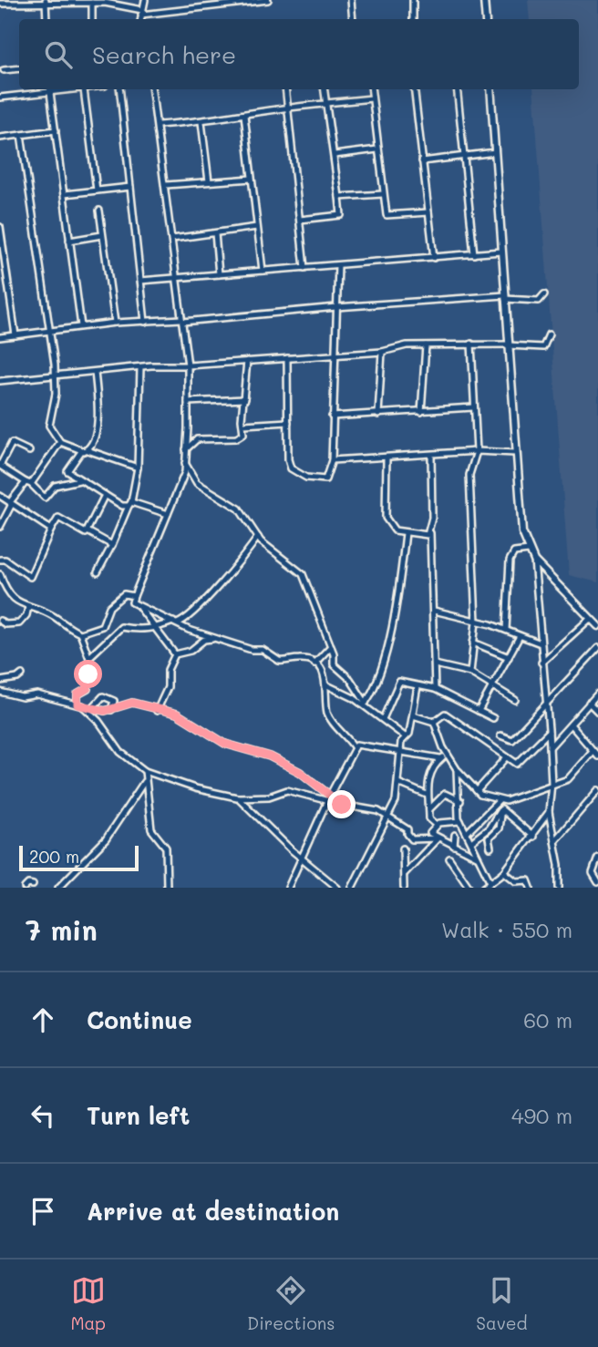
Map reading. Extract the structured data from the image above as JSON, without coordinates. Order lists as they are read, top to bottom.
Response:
{
  "scale_bar": "200 m",
  "page": {
    "search": "Search here",
    "scale": "200 m",
    "heading": ["7 min", "Walk · 550 m"],
    "list": [
      ["Continue", "60 m"],
      ["Turn left", "490 m"],
      "Arrive at destination"
    ],
    "nav": ["Map", "Directions", "Saved"]
  }
}
